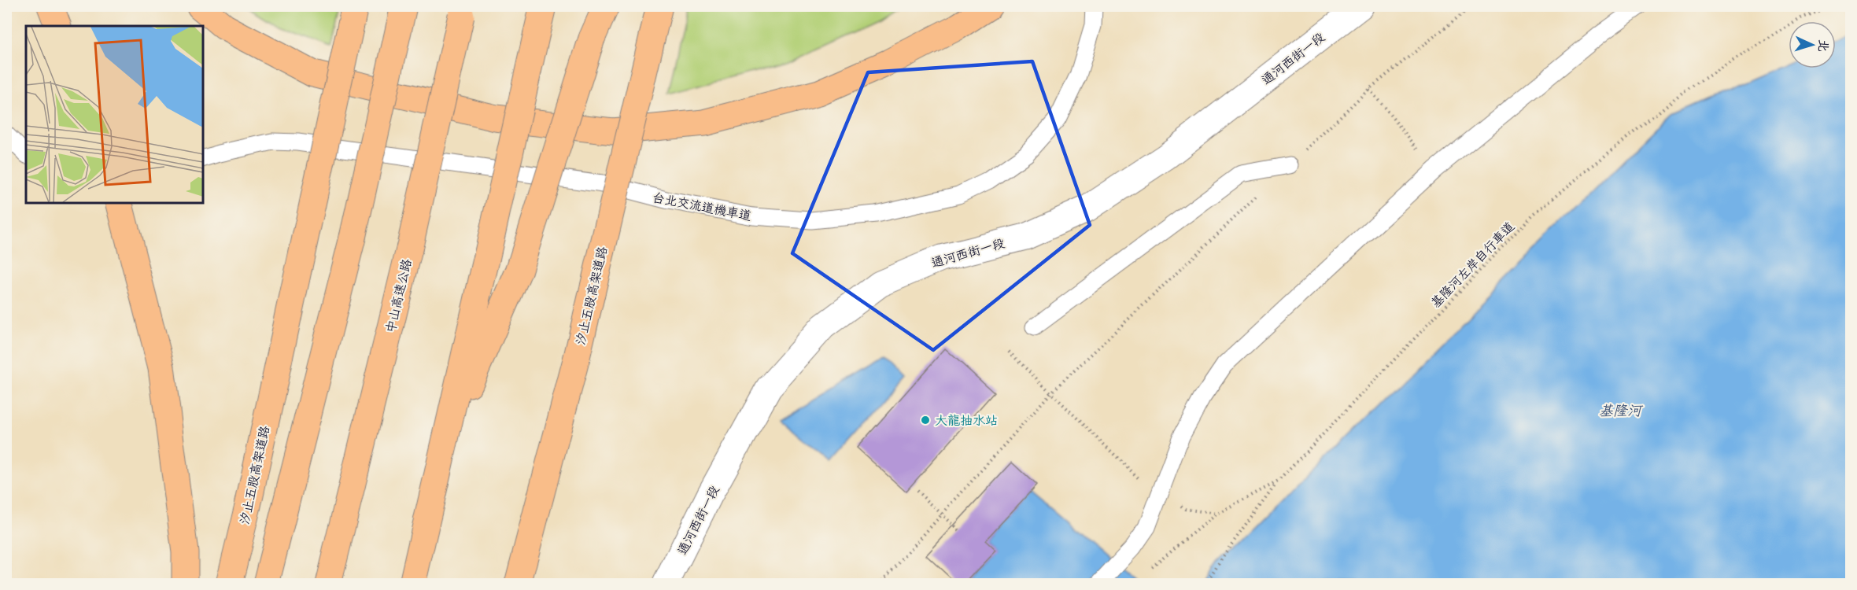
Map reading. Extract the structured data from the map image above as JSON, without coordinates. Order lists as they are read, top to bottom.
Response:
{
  "streets": {
    "highway": ["中山高速公路", "汐止五股高架道路"],
    "street": ["通河西街一段"],
    "lane": ["台北交流道機車道"],
    "path": ["基隆河左岸自行車道"]
  },
  "water": ["基隆河"],
  "places": ["大龍抽水站"],
  "north": "right"
}
